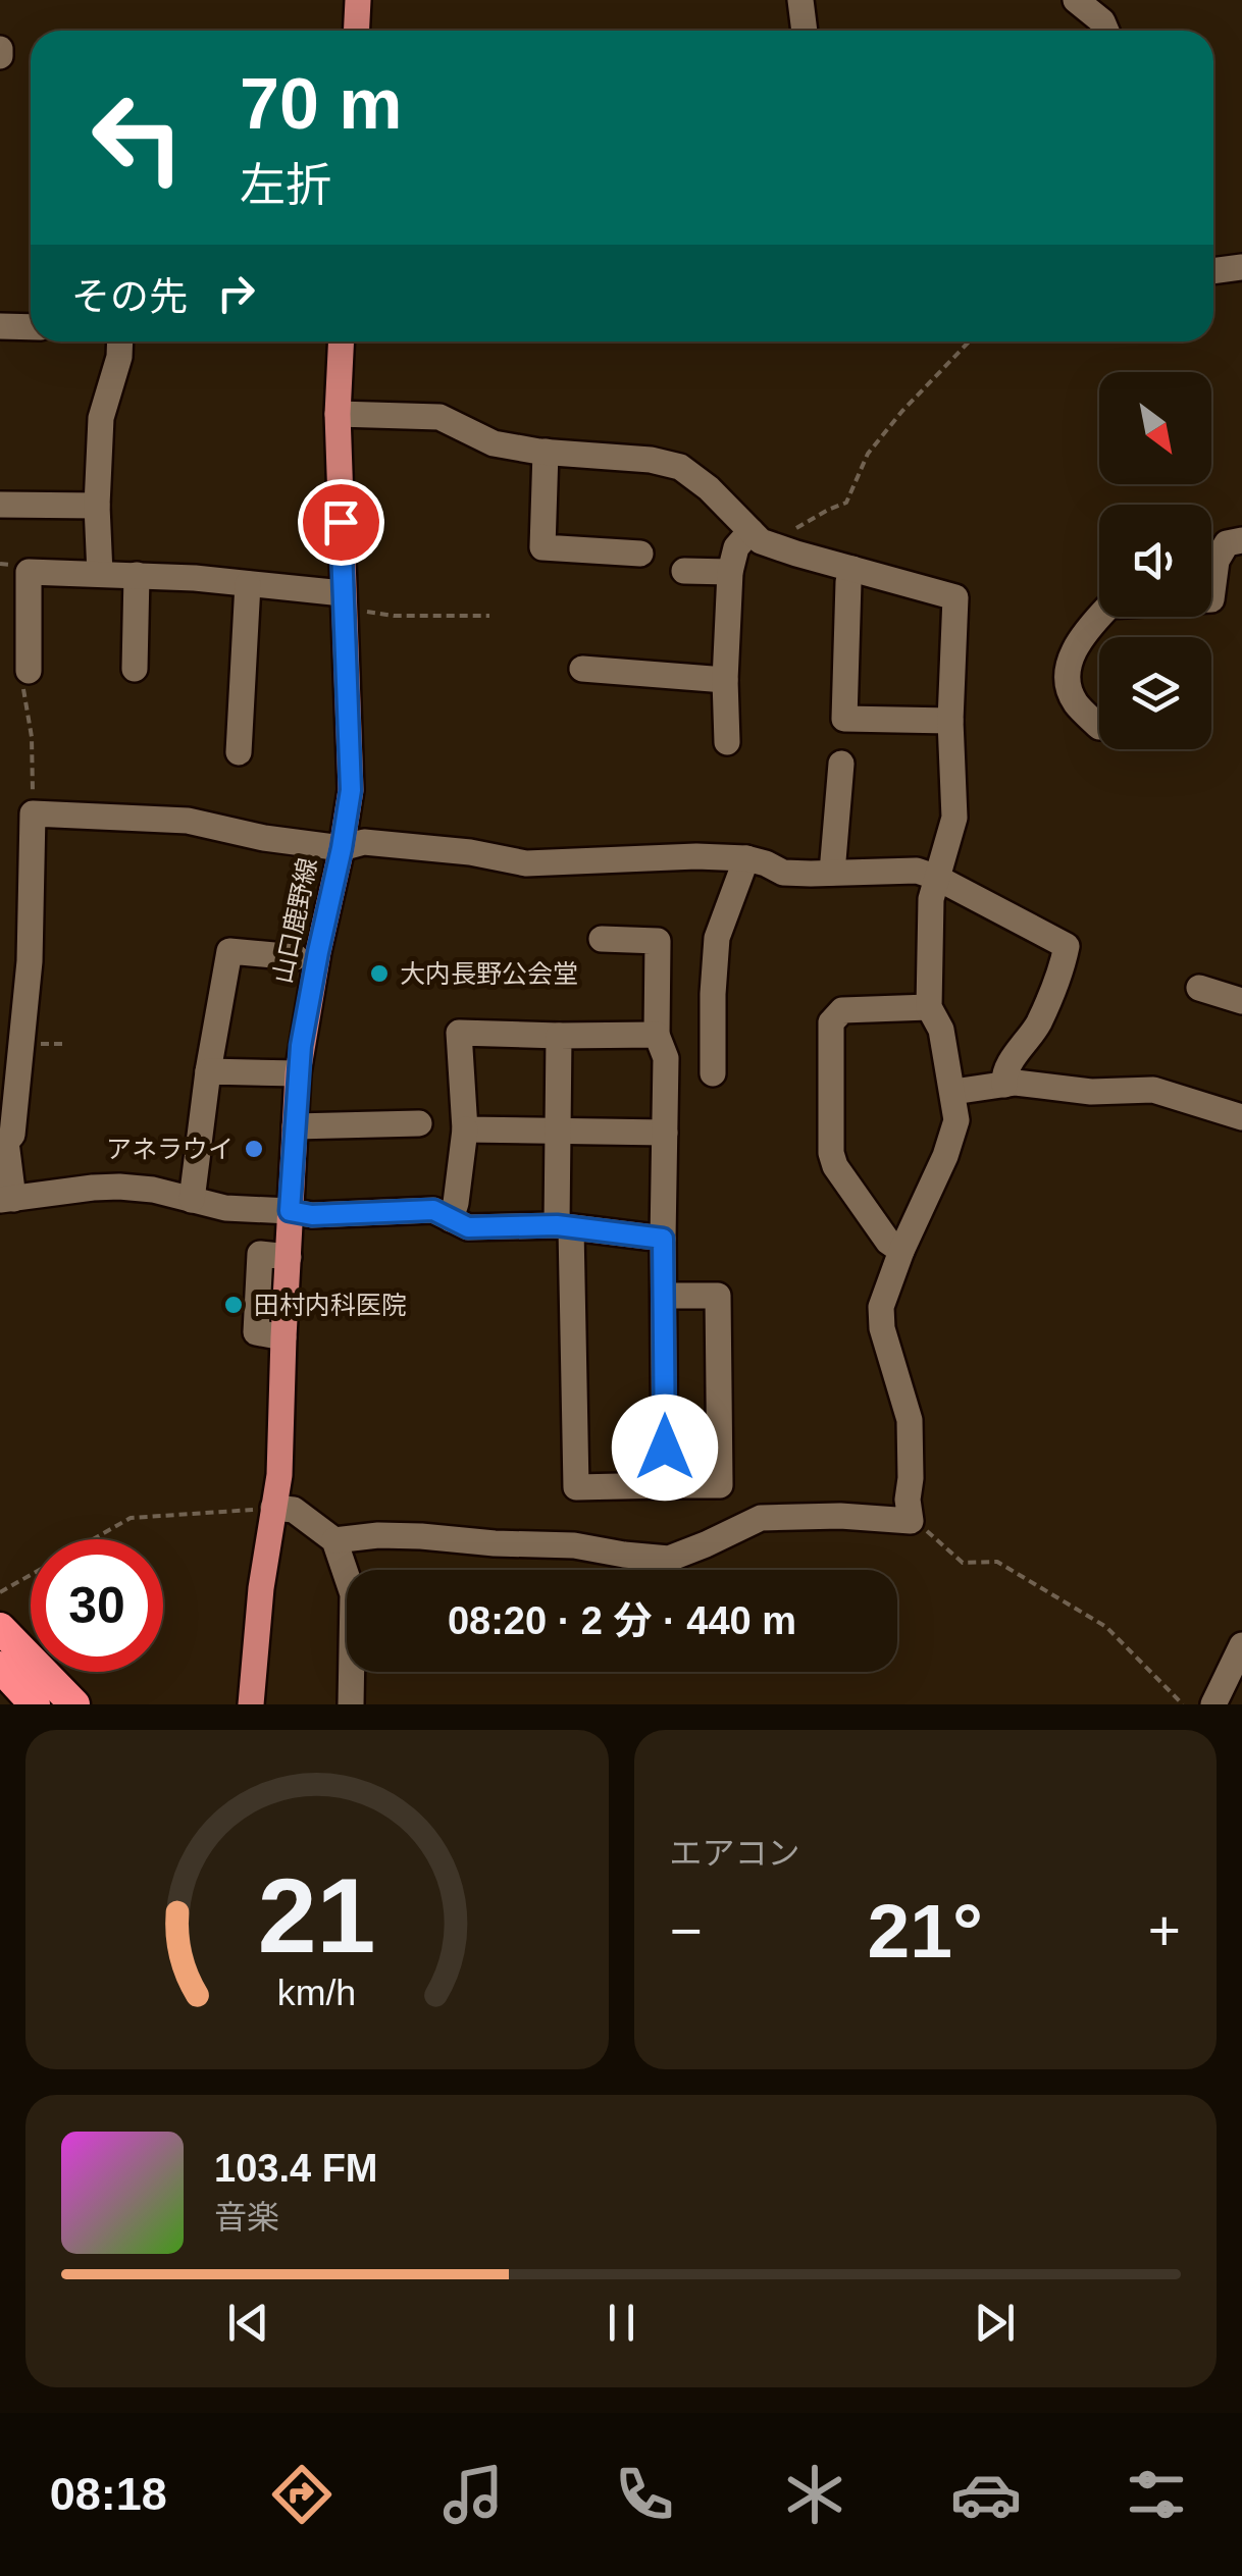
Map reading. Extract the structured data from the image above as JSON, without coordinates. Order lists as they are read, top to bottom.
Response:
{
  "streets": {
    "main road": ["山口鹿野線"]
  },
  "places": ["大内長野公会堂", "アネラウイ", "田村内科医院"],
  "north": "bottom right",
  "page": {
    "turn": ["70 m", "左折"],
    "then": "その先",
    "limit": "30",
    "trip": "08:20 · 2 分 · 440 m",
    "tile": "エアコン",
    "heat": ["−", "21°", "+"],
    "song": ["103.4 FM", "音楽"],
    "tabs": "08:18",
    "gauge": ["21", "km/h"]
  }
}
